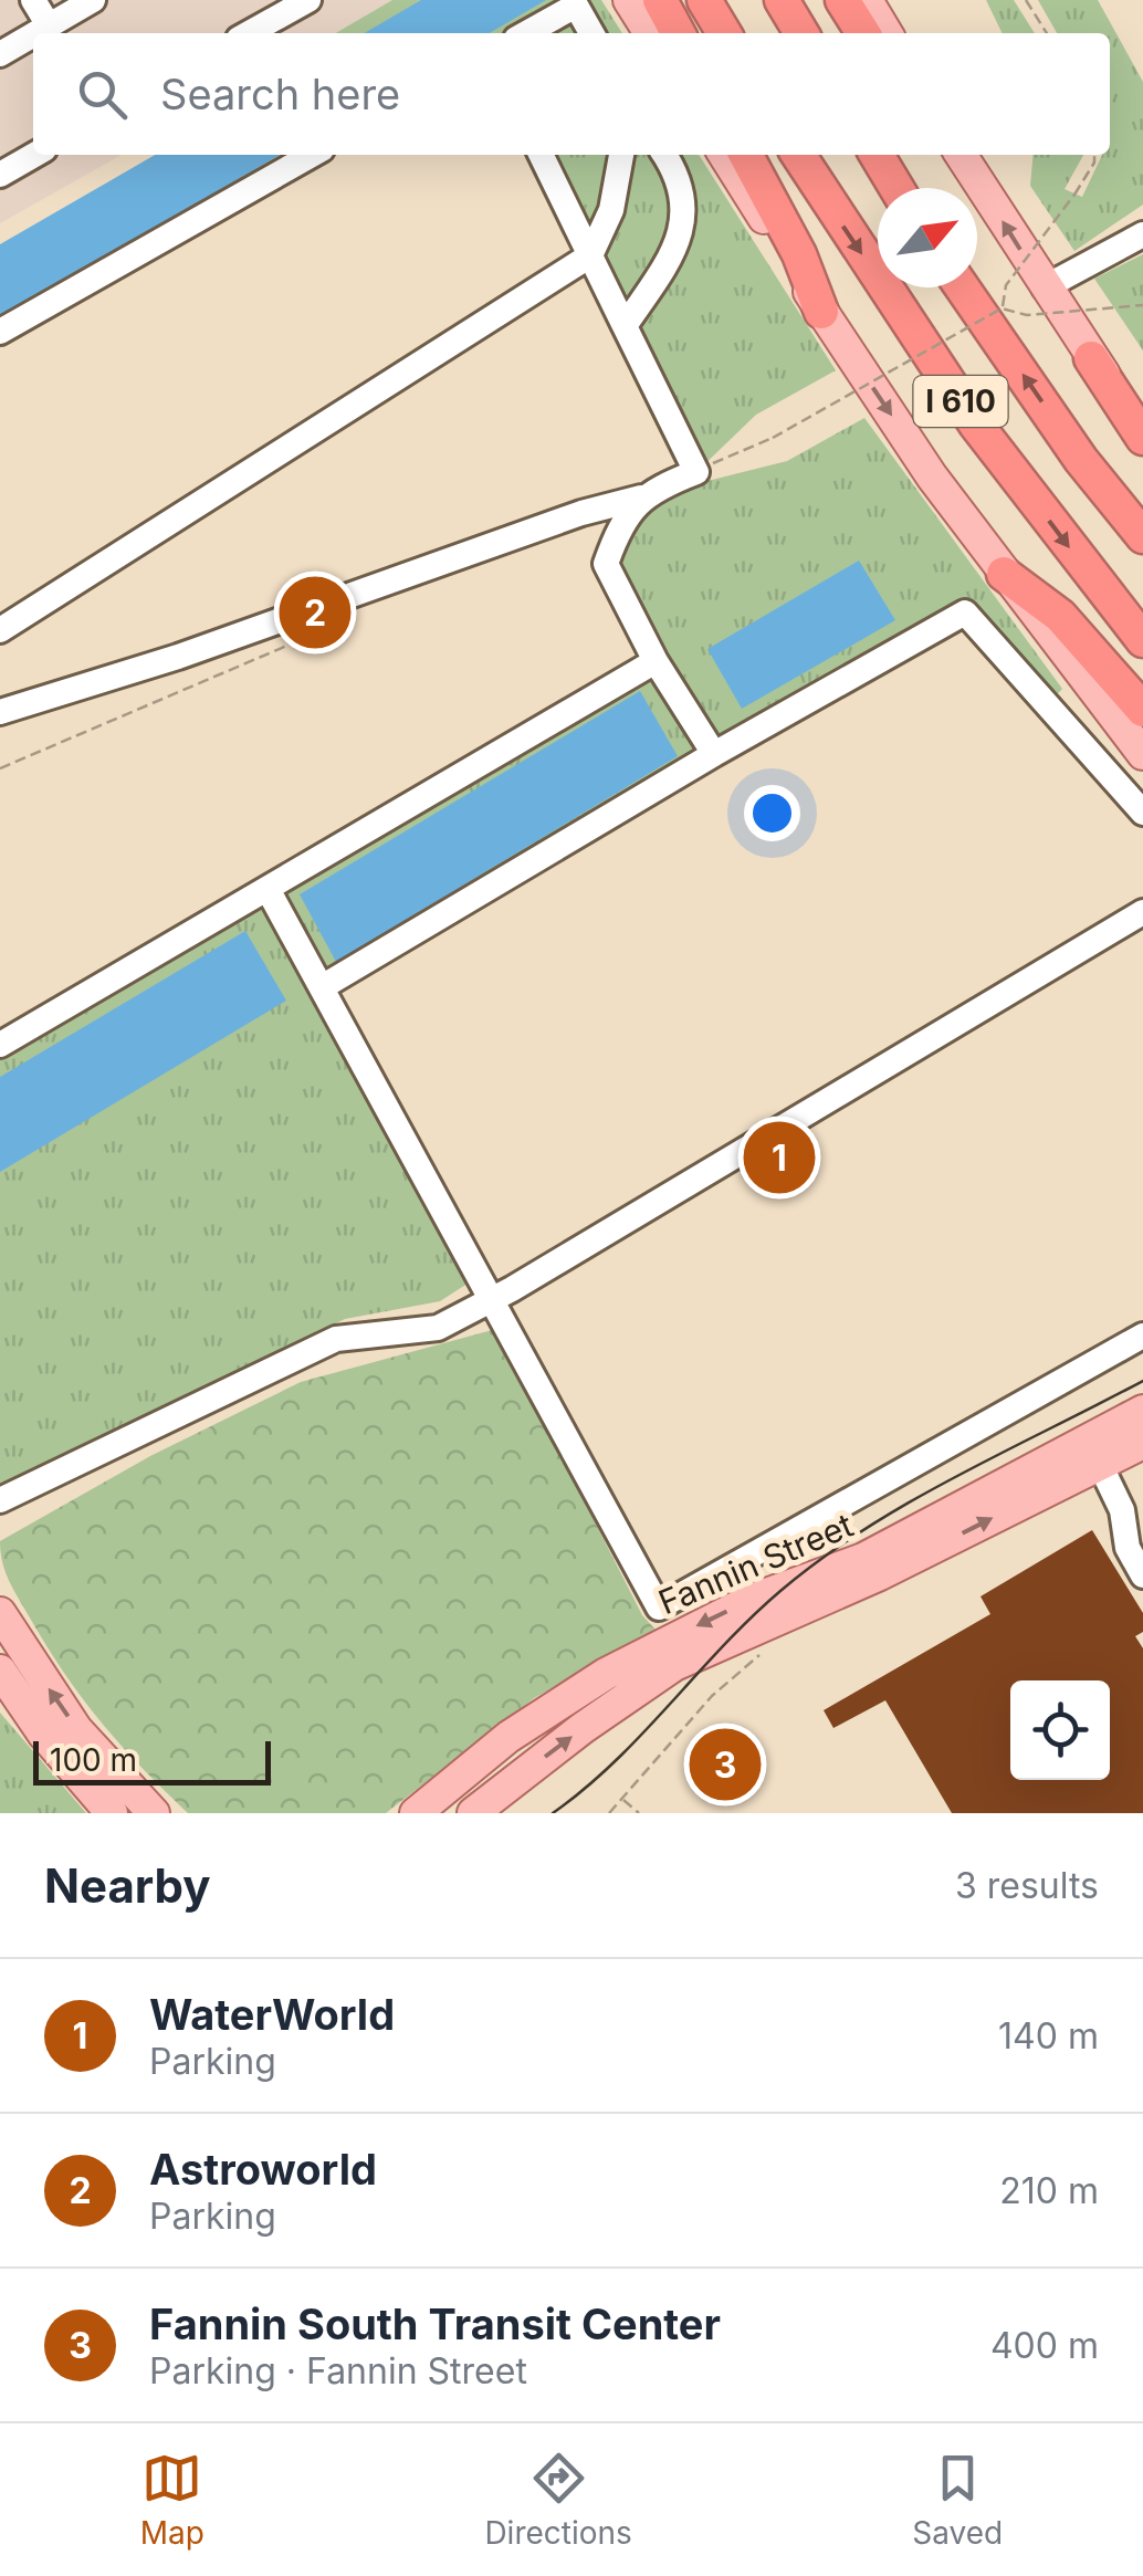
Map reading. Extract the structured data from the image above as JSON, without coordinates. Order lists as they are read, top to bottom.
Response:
{
  "streets": {
    "highway": ["I 610"],
    "main road": ["Fannin Street"]
  },
  "scale_bar": "100 m",
  "north": "top right",
  "page": {
    "search": "Search here",
    "pins": ["2", "1", "3"],
    "scale": "100 m",
    "heading": ["Nearby", "3 results"],
    "list": [
      {
        "mark": "1",
        "name": "WaterWorld",
        "note": "Parking",
        "value": "140 m"
      },
      {
        "mark": "2",
        "name": "Astroworld",
        "note": "Parking",
        "value": "210 m"
      },
      {
        "mark": "3",
        "name": "Fannin South Transit Center",
        "note": "Parking · Fannin Street",
        "value": "400 m"
      }
    ],
    "nav": ["Map", "Directions", "Saved"]
  }
}
